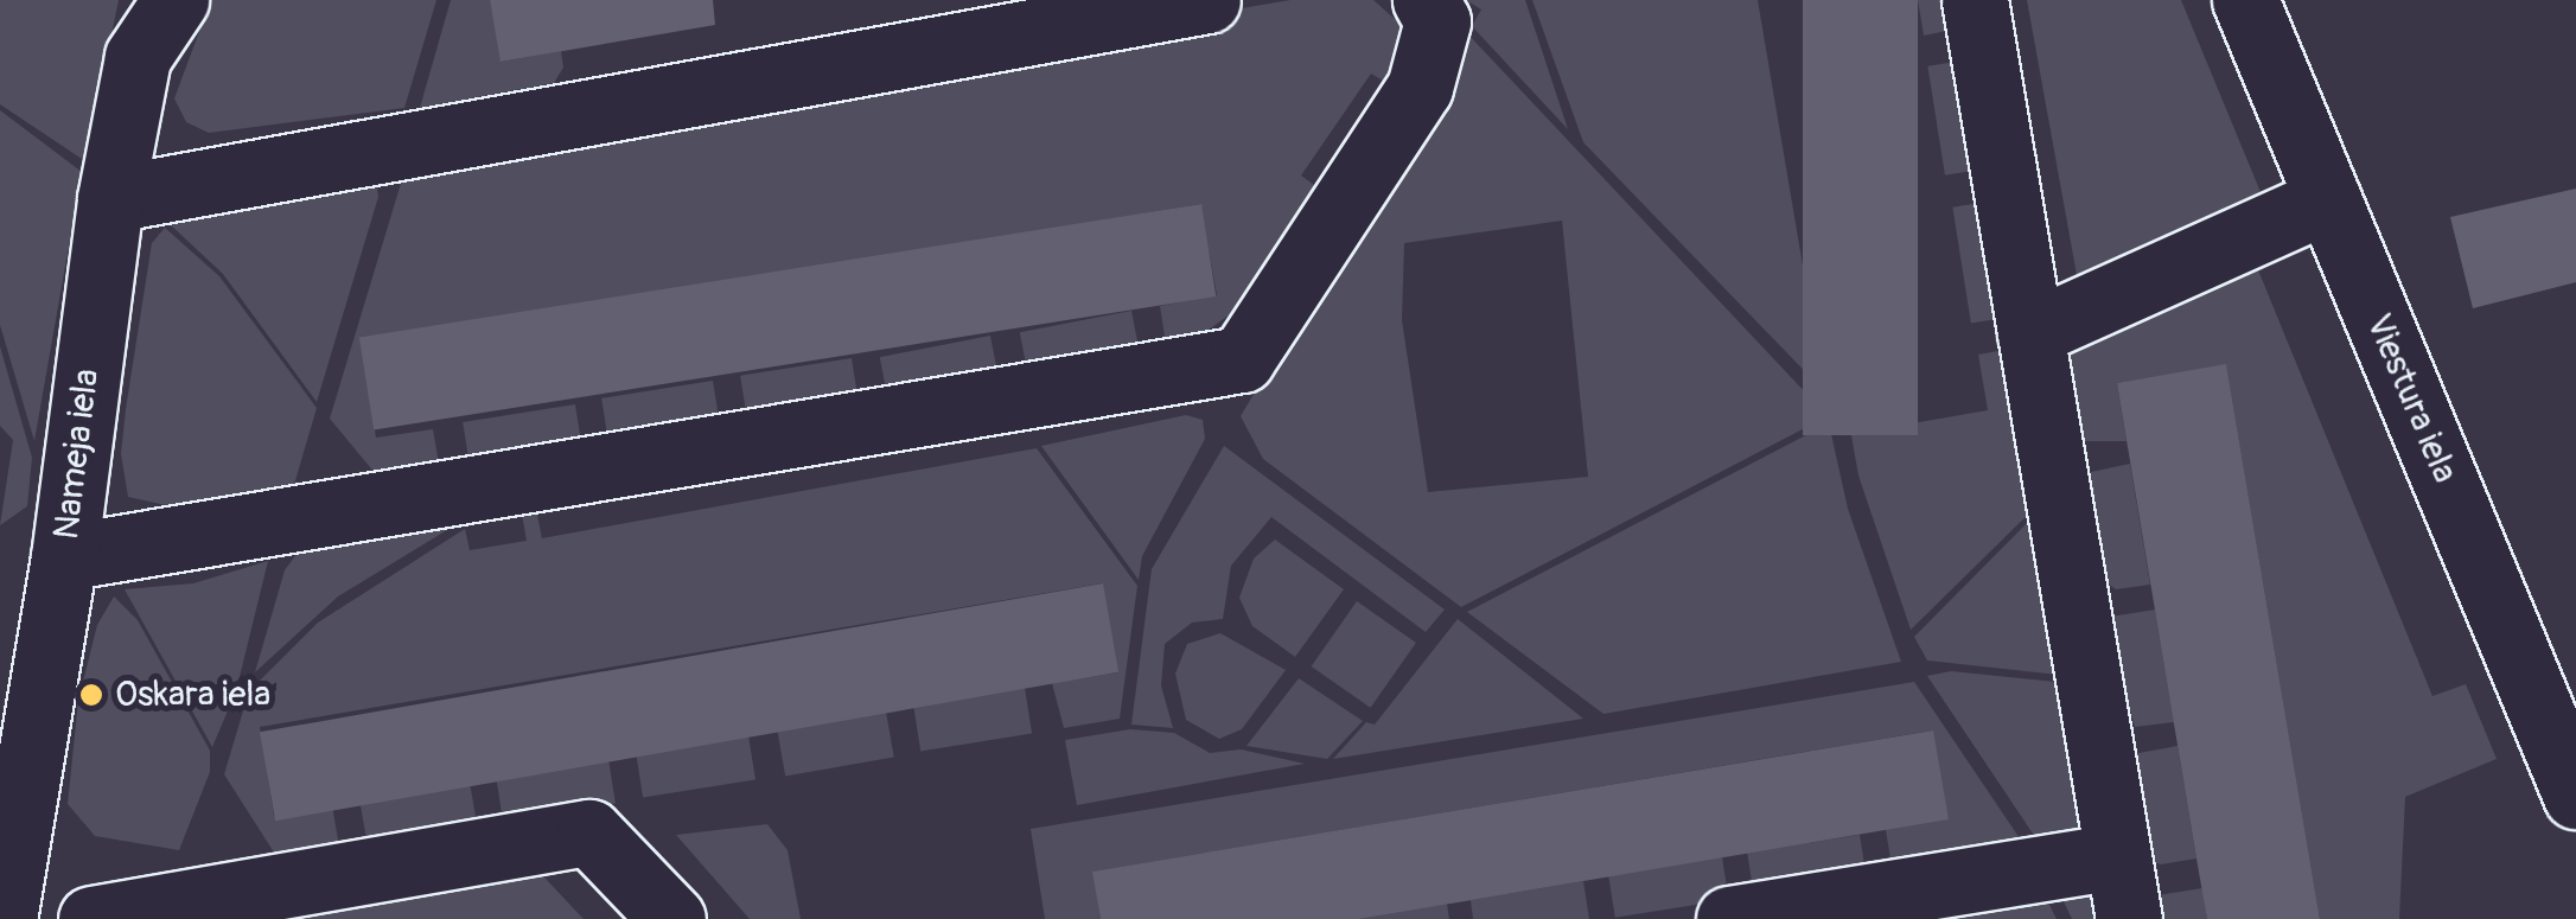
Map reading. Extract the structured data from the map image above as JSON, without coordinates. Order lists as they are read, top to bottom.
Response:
{
  "streets": {
    "street": ["Viestura iela", "Nameja iela"]
  },
  "places": ["Oskara iela"]
}
